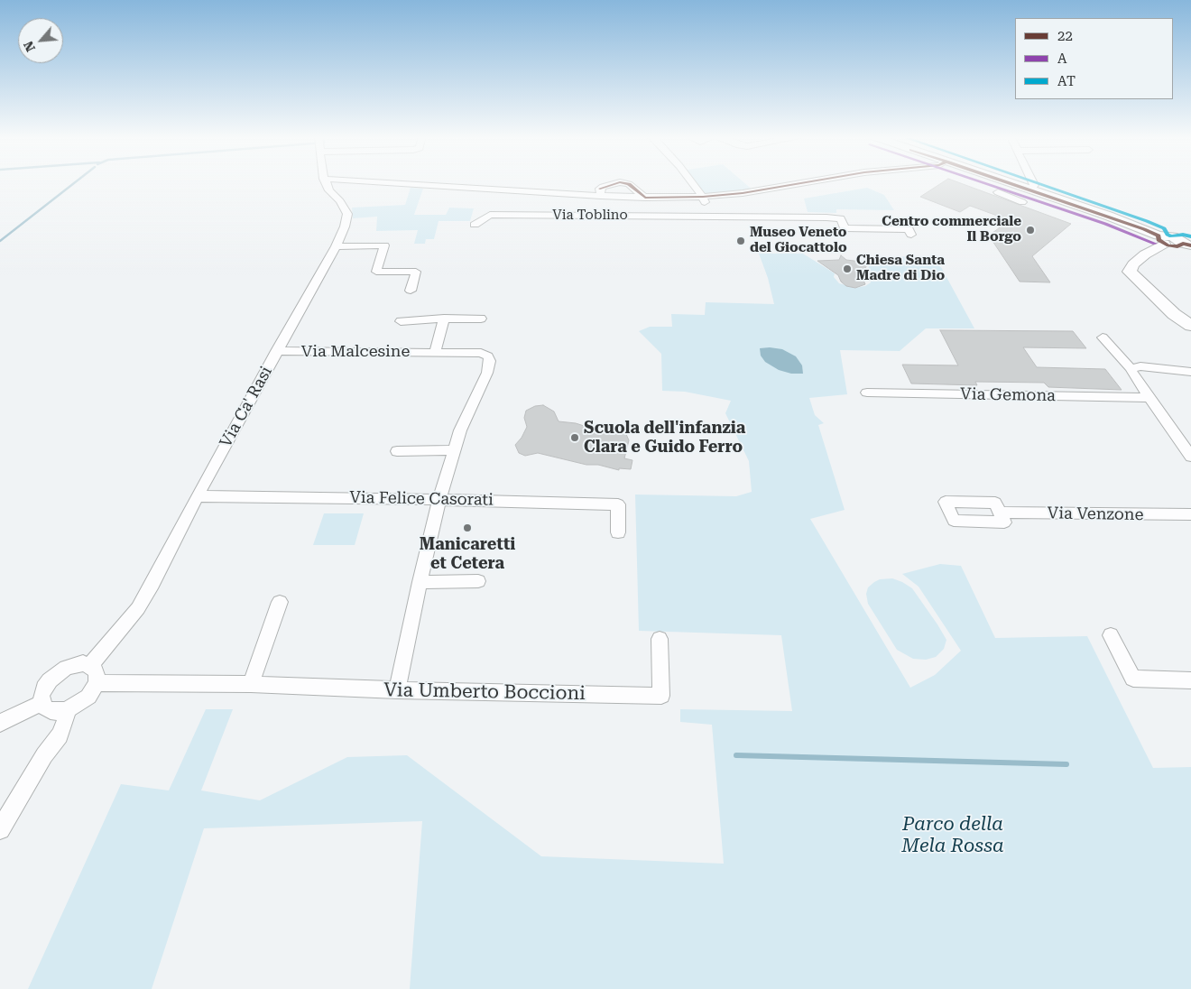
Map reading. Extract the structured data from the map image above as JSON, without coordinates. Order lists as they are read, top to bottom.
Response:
{
  "streets": {
    "street": [
      "Via Toblino",
      "Via Malcesine",
      "Via Gemona",
      "Via Ca' Rasi",
      "Via Felice Casorati",
      "Via Venzone",
      "Via Umberto Boccioni"
    ]
  },
  "crossings": [
    ["Via Malcesine", "Via Ca' Rasi"],
    ["Via Malcesine", "Via Felice Casorati"],
    ["Via Malcesine", "Via Umberto Boccioni"],
    ["Via Ca' Rasi", "Via Felice Casorati"],
    ["Via Ca' Rasi", "Via Umberto Boccioni"]
  ],
  "parks": ["Parco della Mela Rossa"],
  "places": [
    "Centro commerciale Il Borgo",
    "Museo Veneto del Giocattolo",
    "Chiesa Santa Madre di Dio",
    "Scuola dell'infanzia Clara e Guido Ferro",
    "Manicaretti et Cetera"
  ],
  "lines": ["transit line 22", "transit line A", "transit line AT"],
  "legend": ["22", "A", "AT"],
  "north": "bottom left"
}
